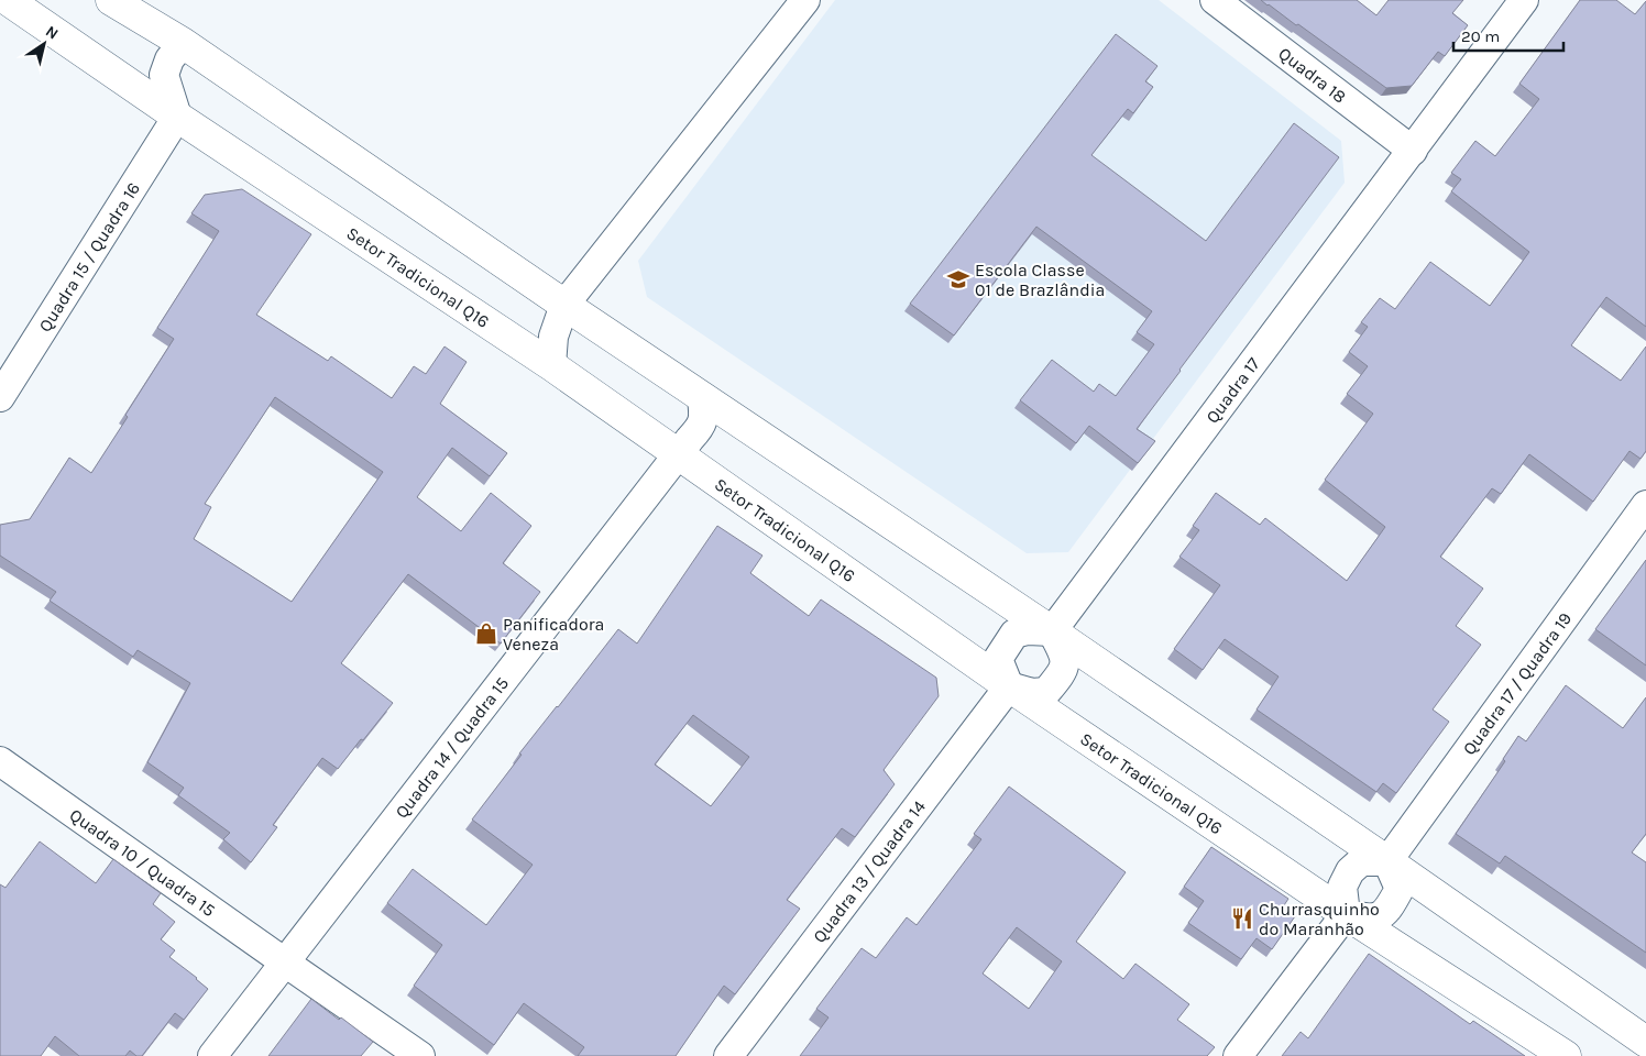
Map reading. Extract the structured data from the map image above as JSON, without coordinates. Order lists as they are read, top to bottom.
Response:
{
  "streets": {
    "street": [
      "Quadra 18",
      "Quadra 15 / Quadra 16",
      "Setor Tradicional Q16",
      "Quadra 17",
      "Quadra 17 / Quadra 19",
      "Quadra 14 / Quadra 15",
      "Quadra 10 / Quadra 15",
      "Quadra 13 / Quadra 14"
    ]
  },
  "crossings": [
    ["Quadra 18", "Quadra 17"],
    ["Quadra 15 / Quadra 16", "Setor Tradicional Q16"],
    ["Setor Tradicional Q16", "Quadra 17"],
    ["Setor Tradicional Q16", "Quadra 17 / Quadra 19"],
    ["Setor Tradicional Q16", "Quadra 14 / Quadra 15"],
    ["Setor Tradicional Q16", "Quadra 13 / Quadra 14"],
    ["Quadra 17", "Quadra 13 / Quadra 14"],
    ["Quadra 14 / Quadra 15", "Quadra 10 / Quadra 15"]
  ],
  "places": {
    "school or university": ["Escola Classe 01 de Brazlândia"],
    "shop": ["Panificadora Veneza"],
    "restaurant": ["Churrasquinho do Maranhão"]
  },
  "scale_bar": "20 m",
  "north": "top right"
}
